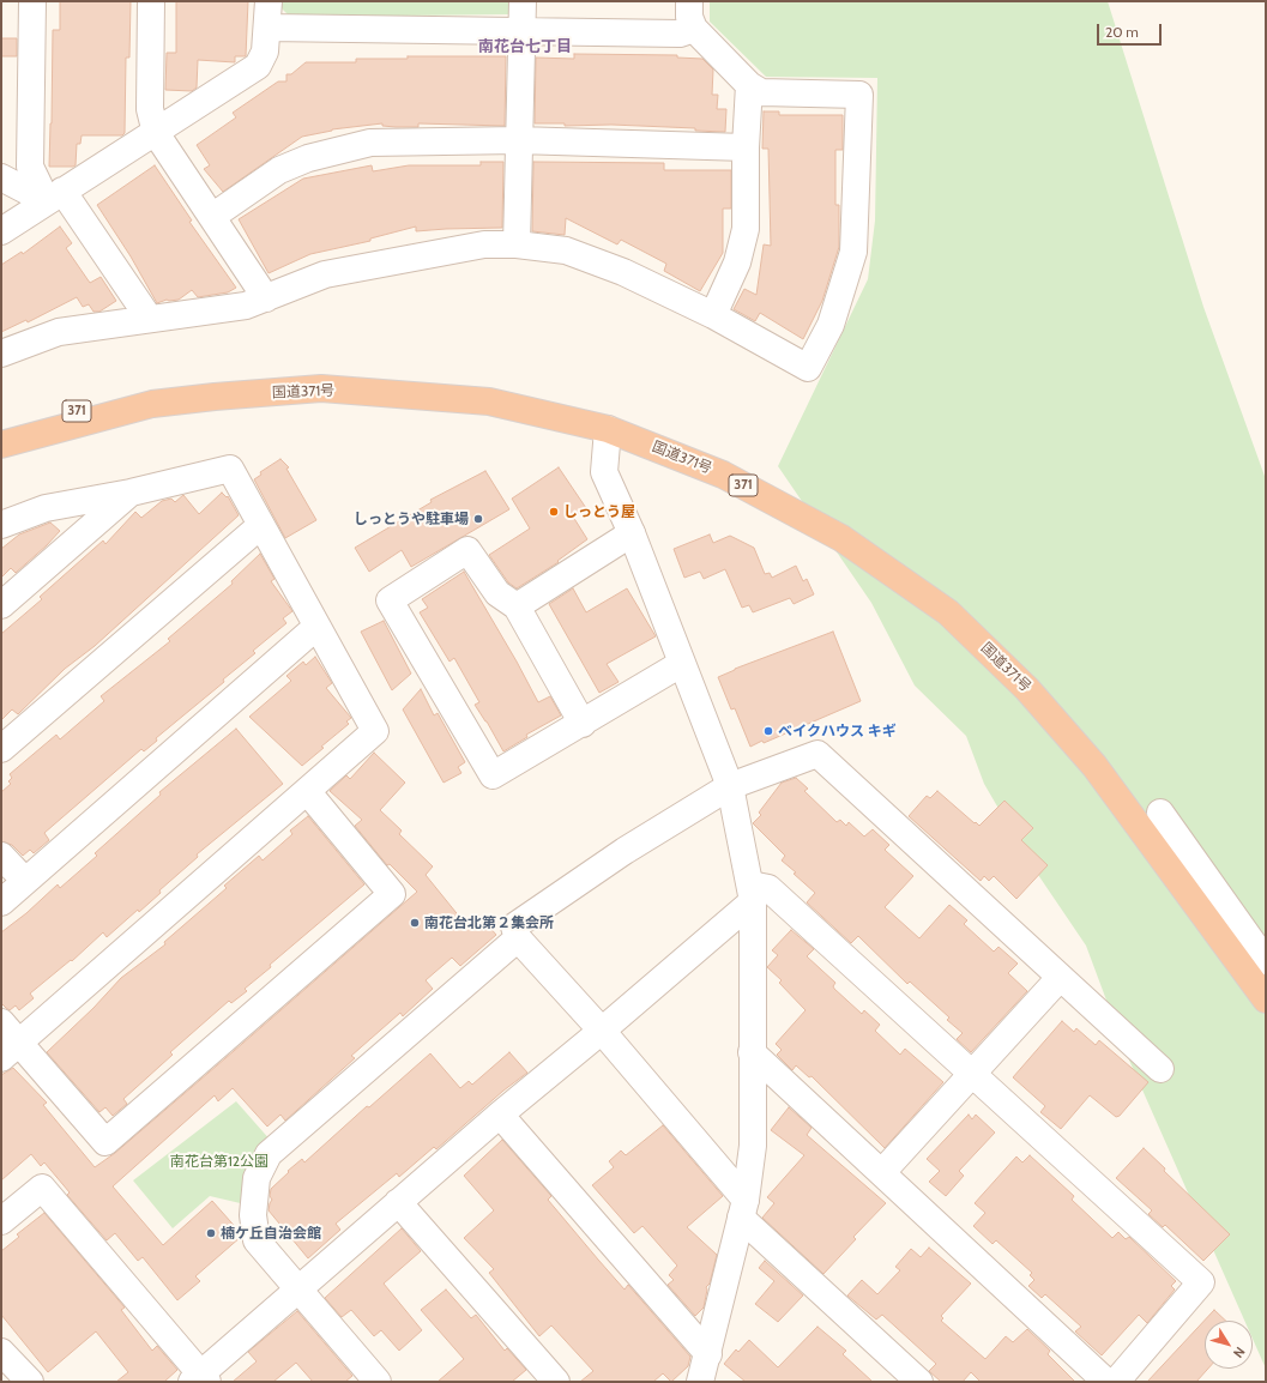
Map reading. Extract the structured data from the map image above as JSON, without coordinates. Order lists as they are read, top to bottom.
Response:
{
  "streets": {
    "highway": ["国道371号", "371"]
  },
  "districts": ["南花台七丁目"],
  "parks": ["南花台第12公園"],
  "places": [
    "しっとう屋",
    "しっとうや駐車場",
    "ベイクハウス キギ",
    "南花台北第２集会所",
    "楠ケ丘自治会館"
  ],
  "scale_bar": "20 m",
  "north": "bottom right"
}
